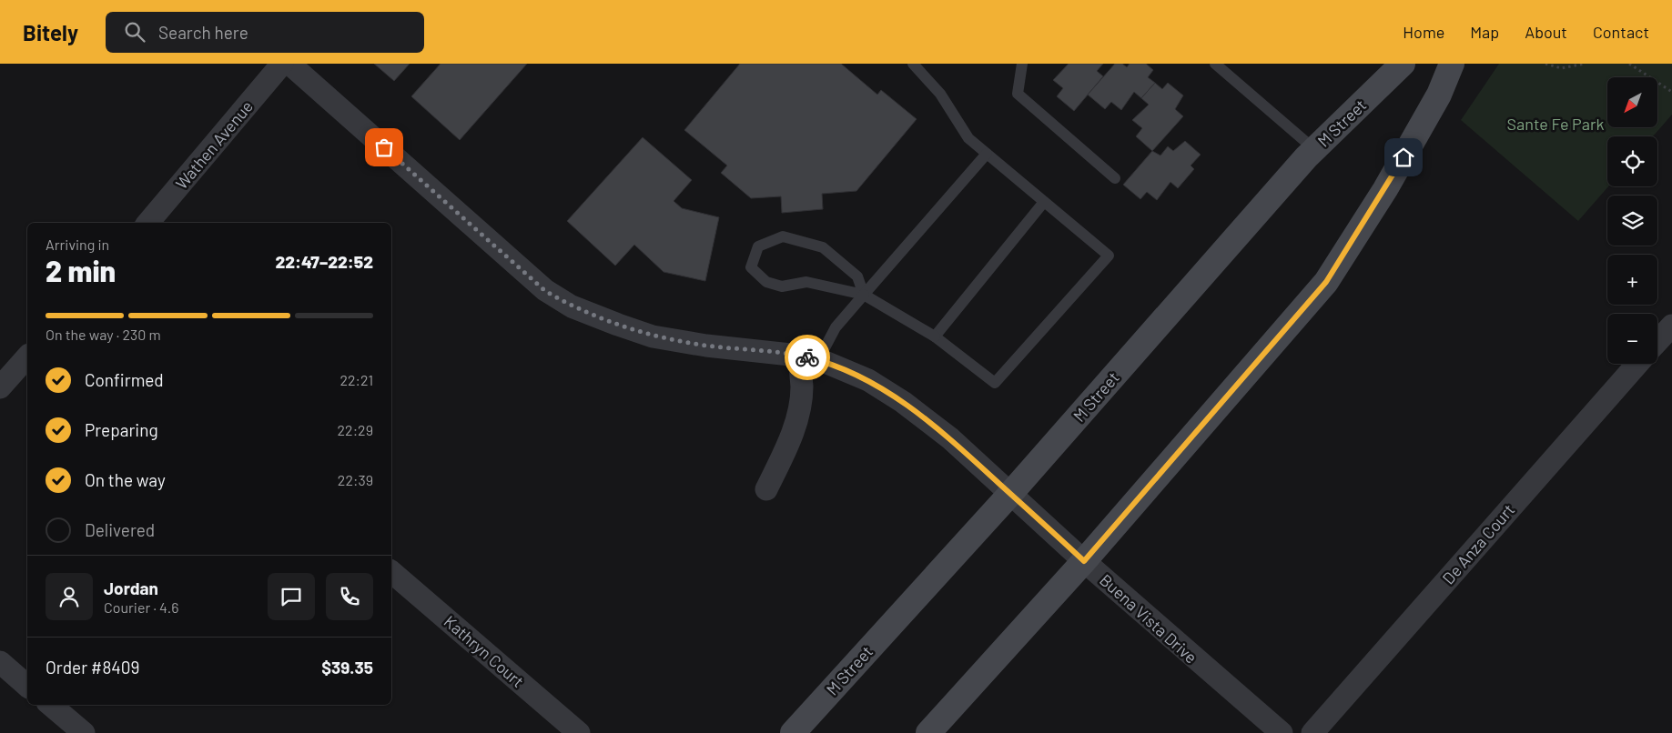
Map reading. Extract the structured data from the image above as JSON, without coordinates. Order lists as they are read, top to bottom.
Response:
{
  "streets": {
    "street": [
      "M Street",
      "Wathen Avenue",
      "De Anza Court",
      "Buena Vista Drive",
      "Kathryn Court"
    ]
  },
  "crossings": [
    ["M Street", "Buena Vista Drive"]
  ],
  "parks": ["Sante Fe Park"],
  "north": "bottom left",
  "page": {
    "header": "Bitely",
    "search": "Search here",
    "nav": [
      "Home",
      "Map",
      "About",
      "Contact"
    ],
    "map_buttons": ["+", "−"],
    "heading": ["2 min", "Arriving in", "22:47–22:52"],
    "panel": [
      "Jordan",
      "Courier · 4.6",
      "Order #8409",
      "$39.35"
    ],
    "bar": "On the way · 230 m",
    "list": [
      ["Confirmed", "22:21"],
      ["Preparing", "22:29"],
      ["On the way", "22:39"],
      "Delivered"
    ]
  }
}
